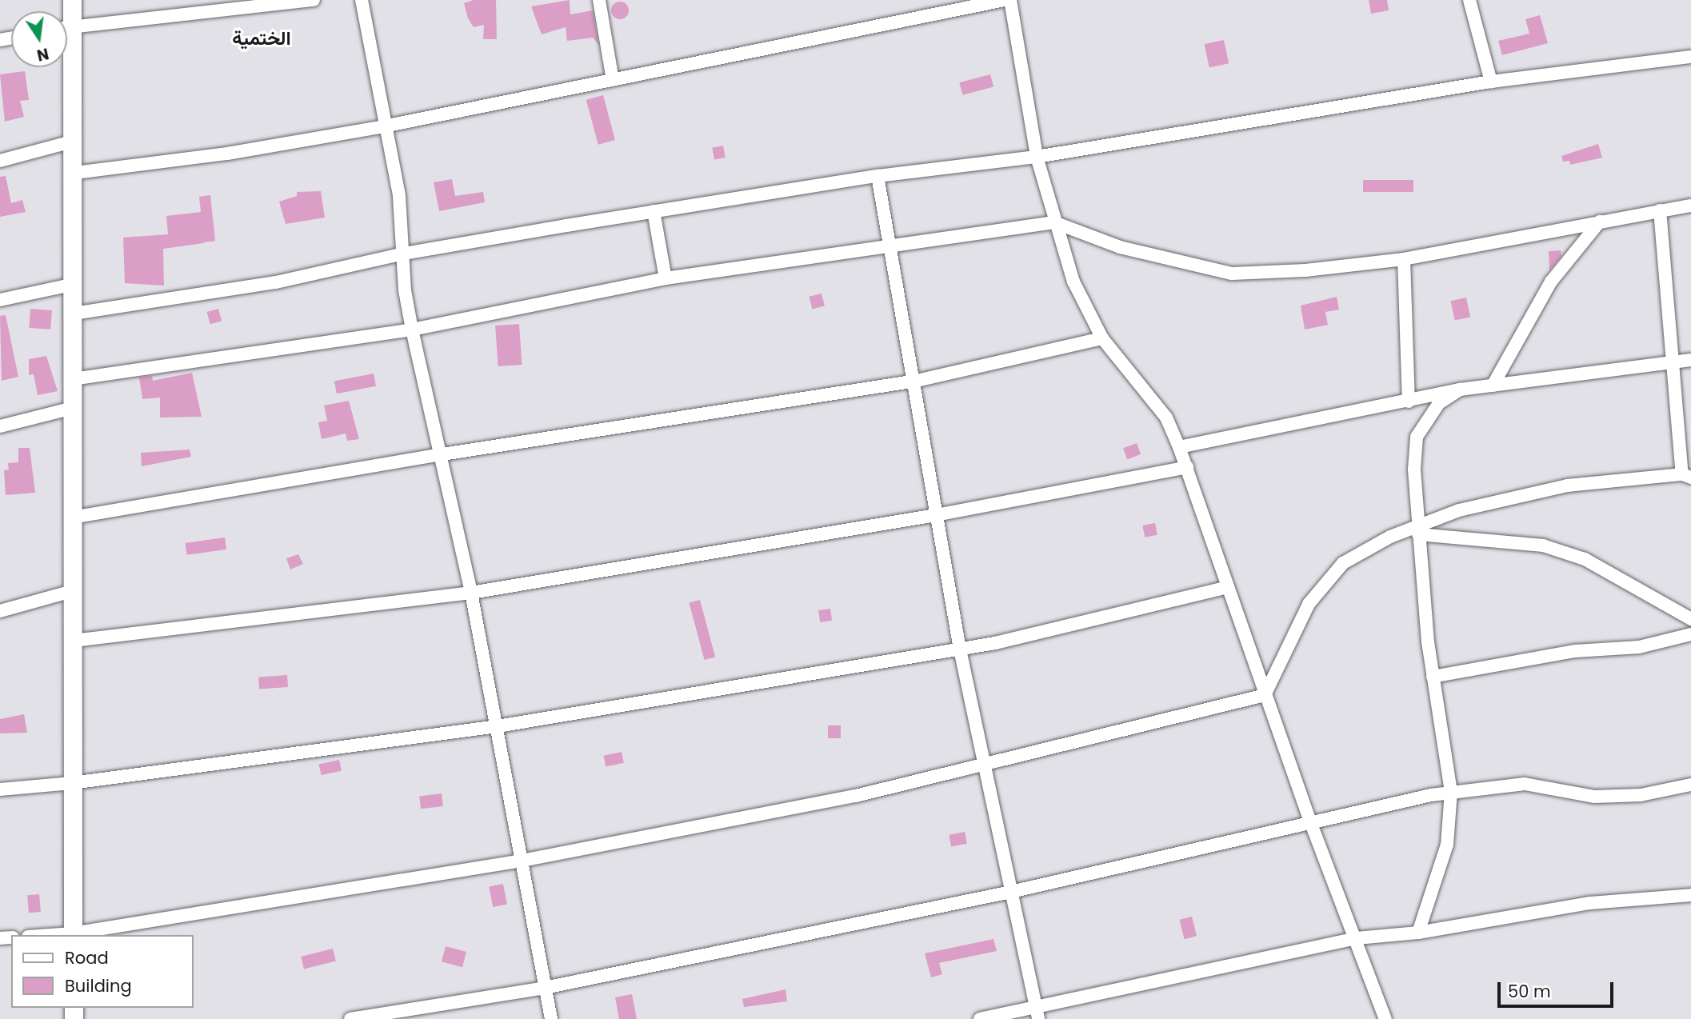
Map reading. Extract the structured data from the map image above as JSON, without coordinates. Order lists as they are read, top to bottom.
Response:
{
  "districts": ["الختمية"],
  "legend": ["Road", "Building"],
  "scale_bar": "50 m",
  "north": "bottom"
}
